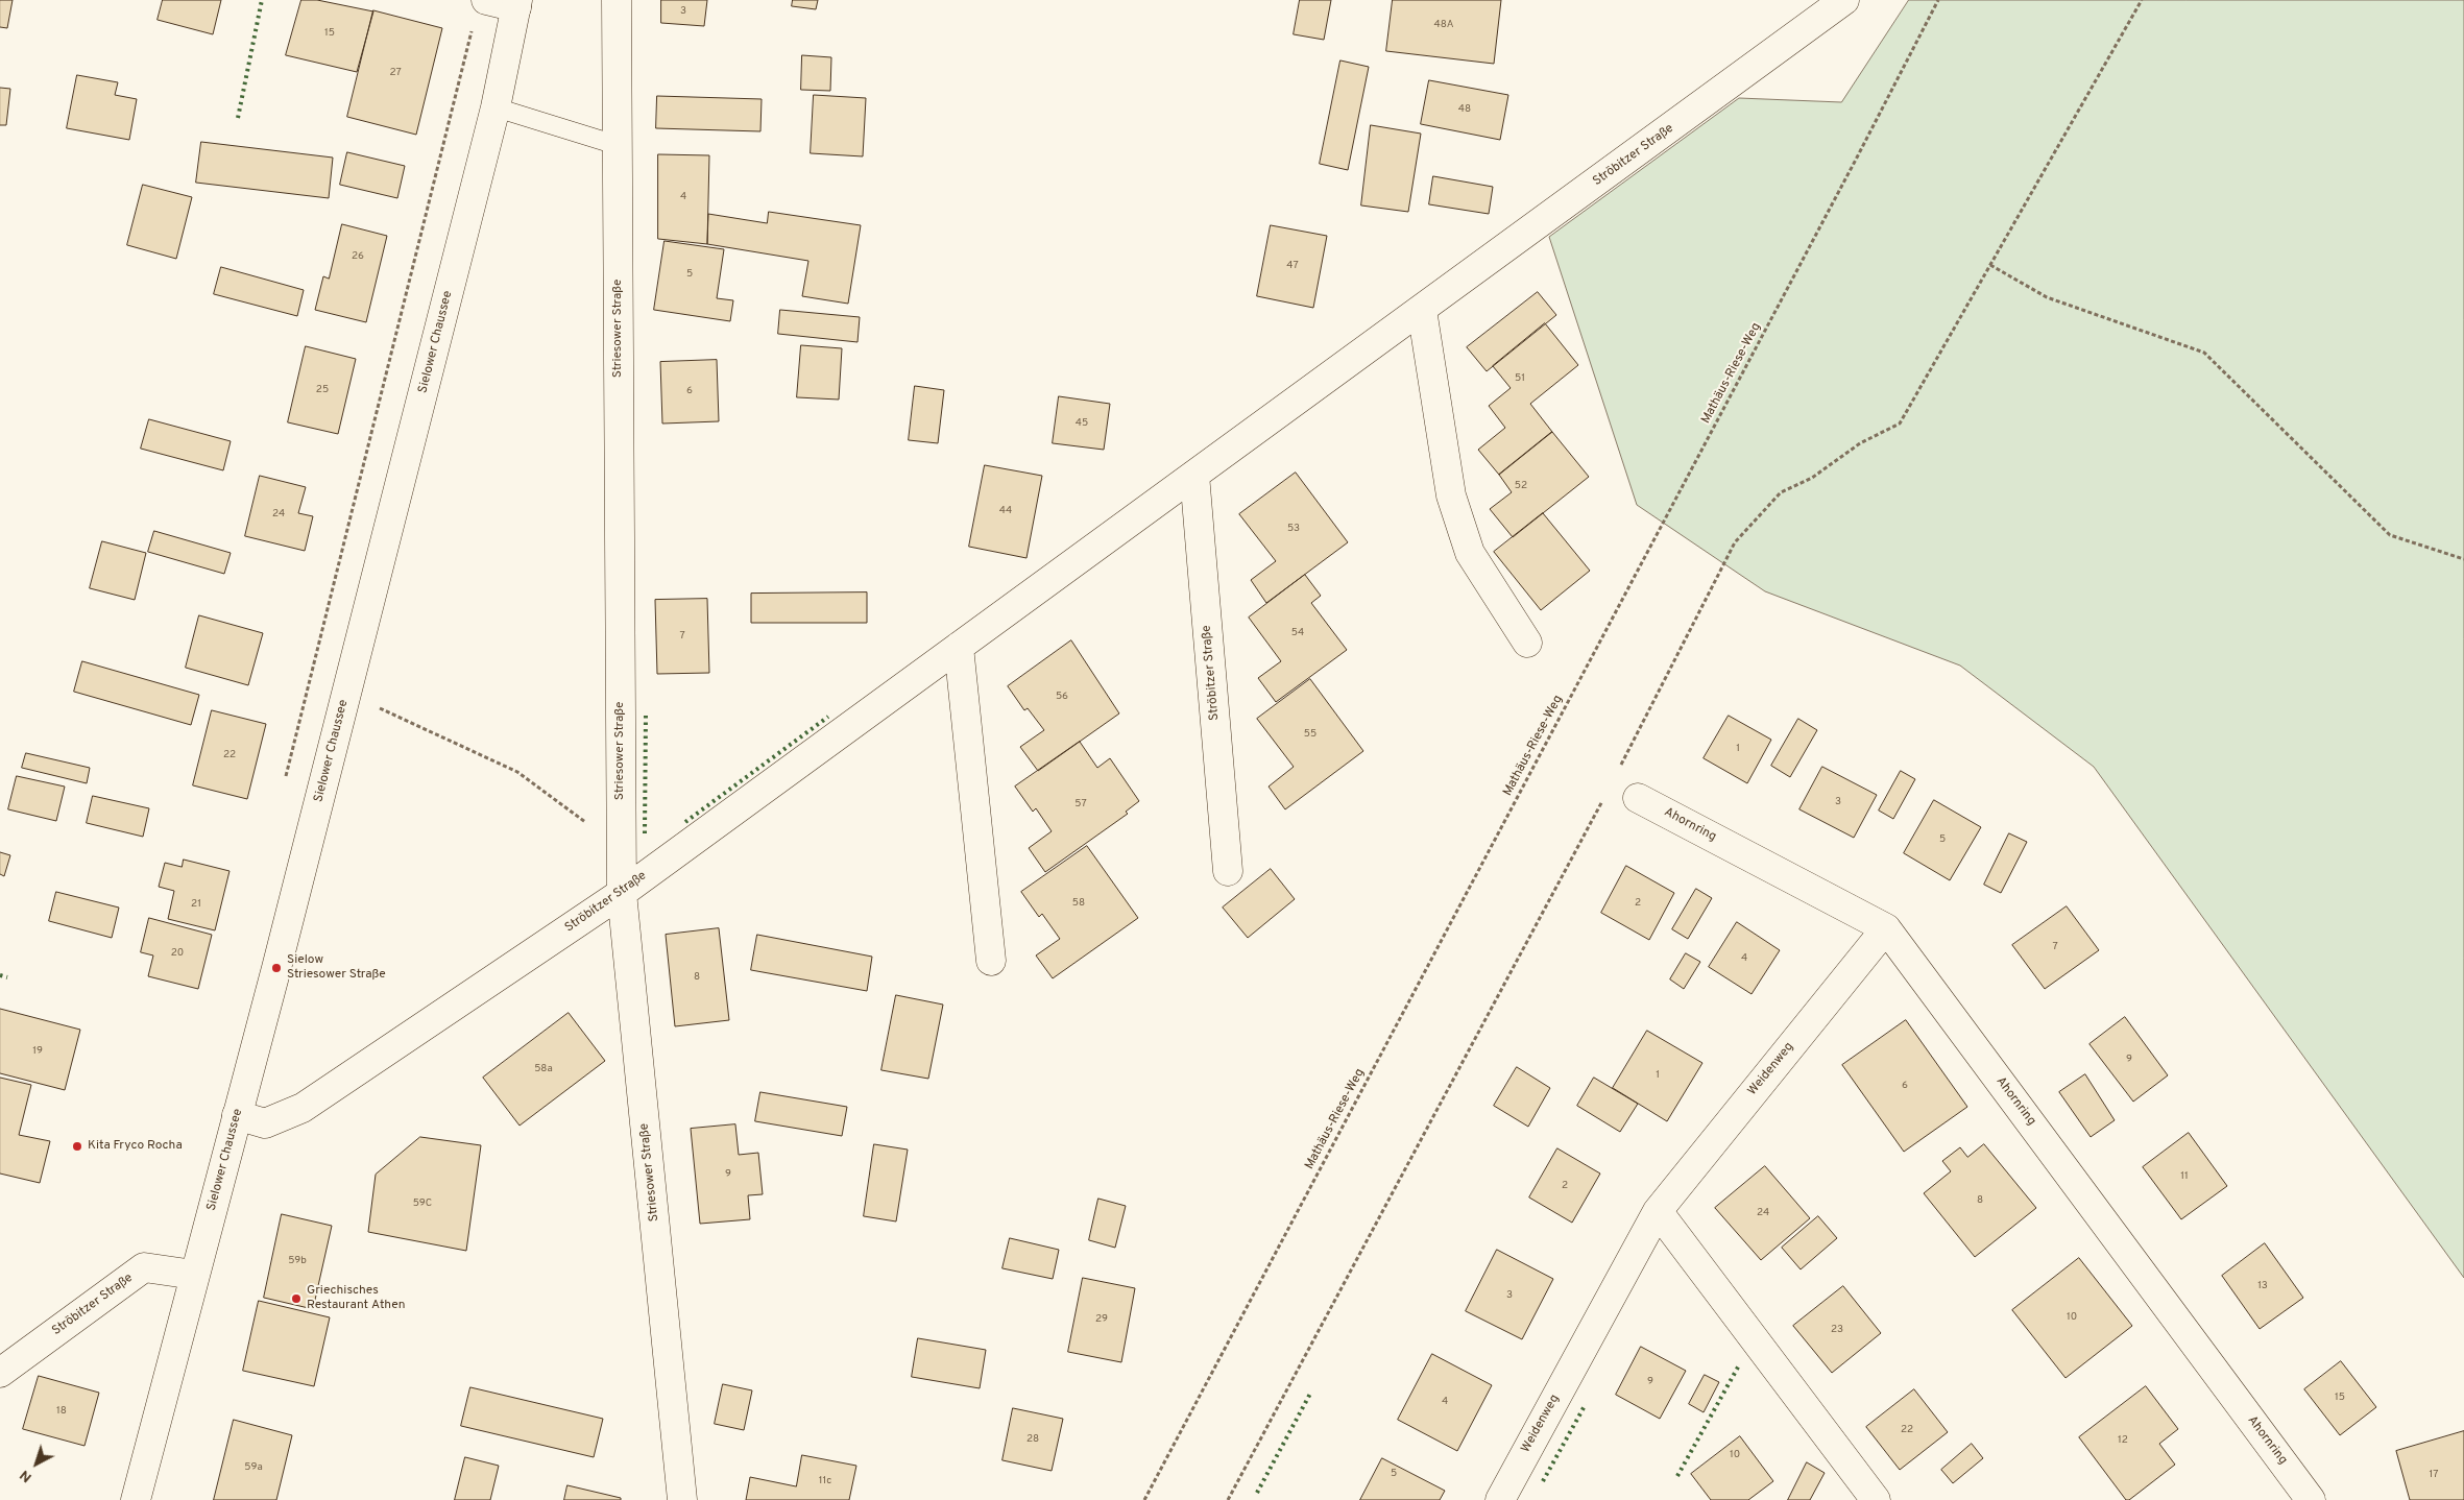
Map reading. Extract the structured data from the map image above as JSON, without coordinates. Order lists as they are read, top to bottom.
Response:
{
  "streets": {
    "street": [
      "Ströbitzer Straße",
      "Striesower Straße",
      "Sielower Chaussee",
      "Ahornring",
      "Weidenweg"
    ],
    "path": ["Mathäus-Riese-Weg"]
  },
  "crossings": [
    ["Ströbitzer Straße", "Striesower Straße"],
    ["Ströbitzer Straße", "Sielower Chaussee"],
    ["Ahornring", "Weidenweg"]
  ],
  "places": ["Sielow Striesower Straße", "Kita Fryco Rocha", "Griechisches Restaurant Athen"],
  "house_numbers": [
    "3",
    "48A",
    "15",
    "27",
    "48",
    "4",
    "26",
    "47",
    "5",
    "51",
    "25",
    "6",
    "45",
    "52",
    "44",
    "24",
    "53",
    "54",
    "7",
    "56",
    "55",
    "1",
    "22",
    "3",
    "57",
    "5",
    "58",
    "2",
    "21",
    "7",
    "20",
    "4",
    "8",
    "19",
    "9",
    "58a",
    "1",
    "6",
    "9",
    "11",
    "2",
    "8",
    "59C",
    "24",
    "59b",
    "13",
    "3",
    "10",
    "29",
    "23",
    "9",
    "15",
    "4",
    "18",
    "22",
    "28",
    "12",
    "10",
    "59a",
    "5",
    "17",
    "11c"
  ],
  "north": "bottom left"
}
